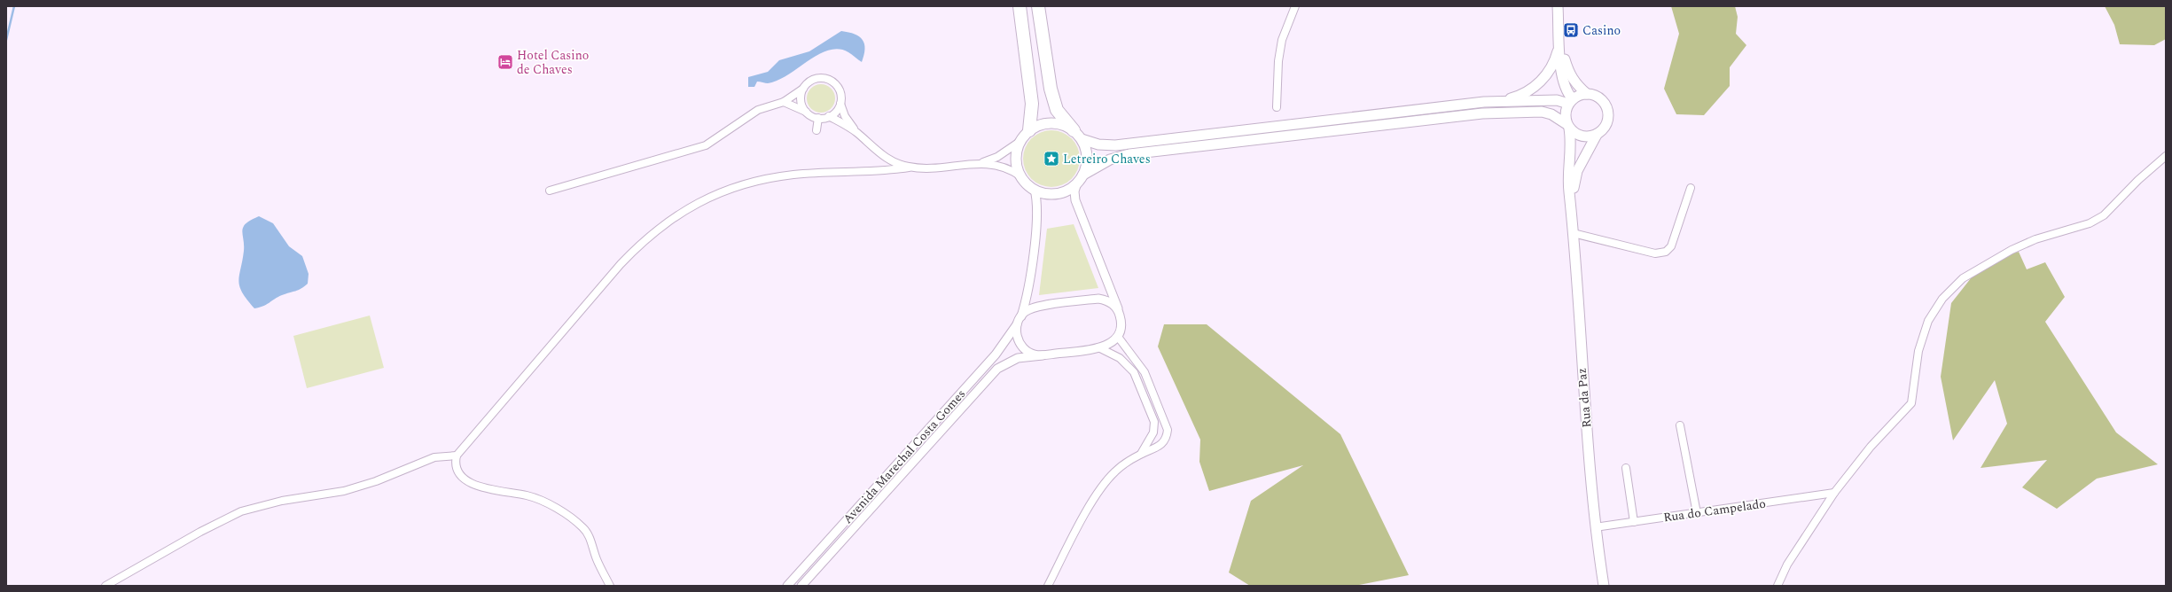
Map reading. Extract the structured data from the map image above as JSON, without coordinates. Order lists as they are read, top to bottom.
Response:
{
  "streets": {
    "main road": ["Rua da Paz"],
    "street": ["Avenida Marechal Costa Gomes", "Rua do Campelado"]
  },
  "crossings": [
    ["Rua da Paz", "Rua do Campelado"]
  ],
  "places": {
    "bus stop": ["Casino"],
    "hotel": ["Hotel Casino de Chaves"],
    "place": ["Letreiro Chaves"]
  }
}
